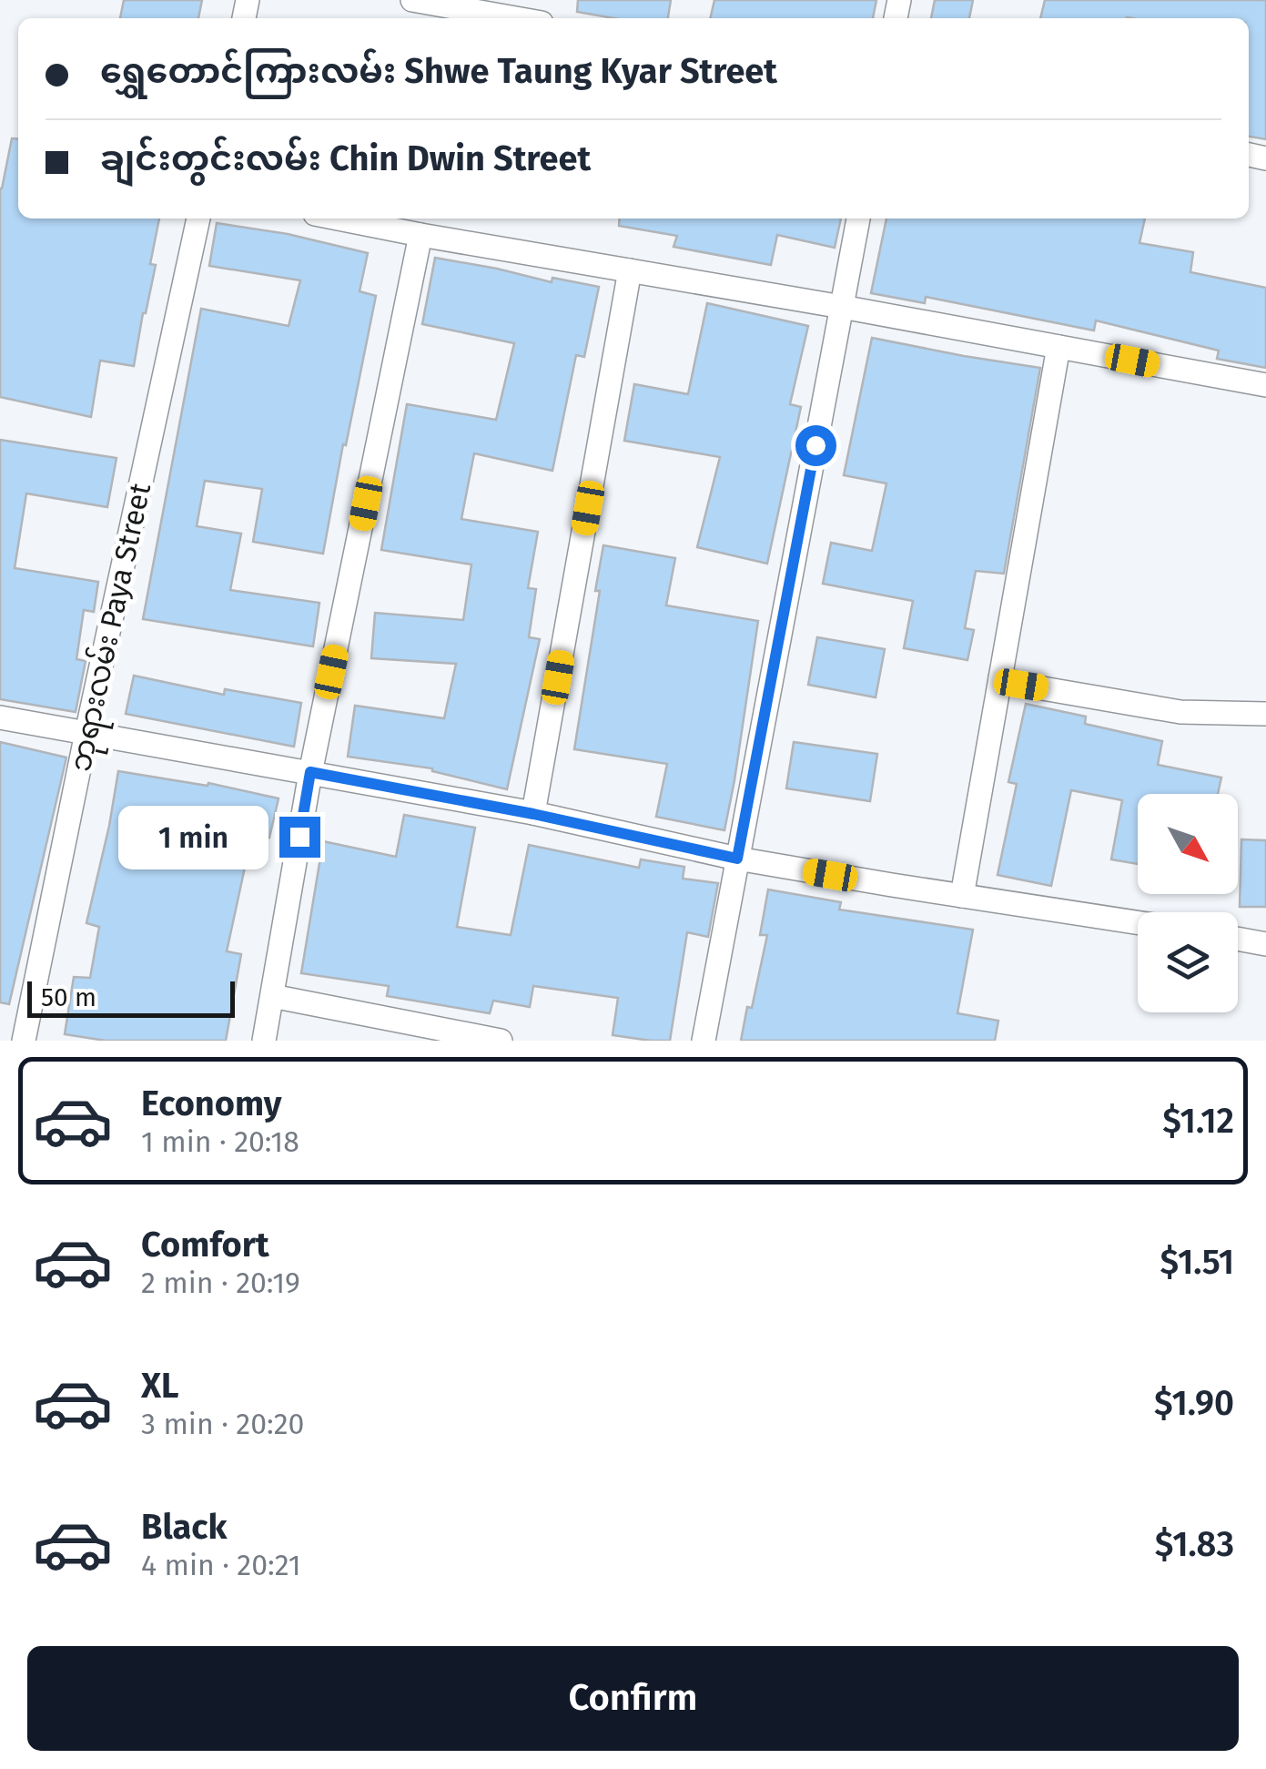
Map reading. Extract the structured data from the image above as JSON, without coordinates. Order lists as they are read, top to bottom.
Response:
{
  "streets": {
    "street": ["ဘုရားလမ်း Paya Street"]
  },
  "scale_bar": "50 m",
  "north": "bottom right",
  "page": {
    "banner": ["ရွှေတောင်ကြားလမ်း Shwe Taung Kyar Street", "ချင်းတွင်းလမ်း Chin Dwin Street"],
    "bubble": "1 min",
    "scale": "50 m",
    "list": [
      {
        "name": "Economy",
        "note": "1 min · 20:18",
        "value": "$1.12"
      },
      {
        "name": "Comfort",
        "note": "2 min · 20:19",
        "value": "$1.51"
      },
      {
        "name": "XL",
        "note": "3 min · 20:20",
        "value": "$1.90"
      },
      {
        "name": "Black",
        "note": "4 min · 20:21",
        "value": "$1.83"
      }
    ],
    "buttons": "Confirm"
  }
}
